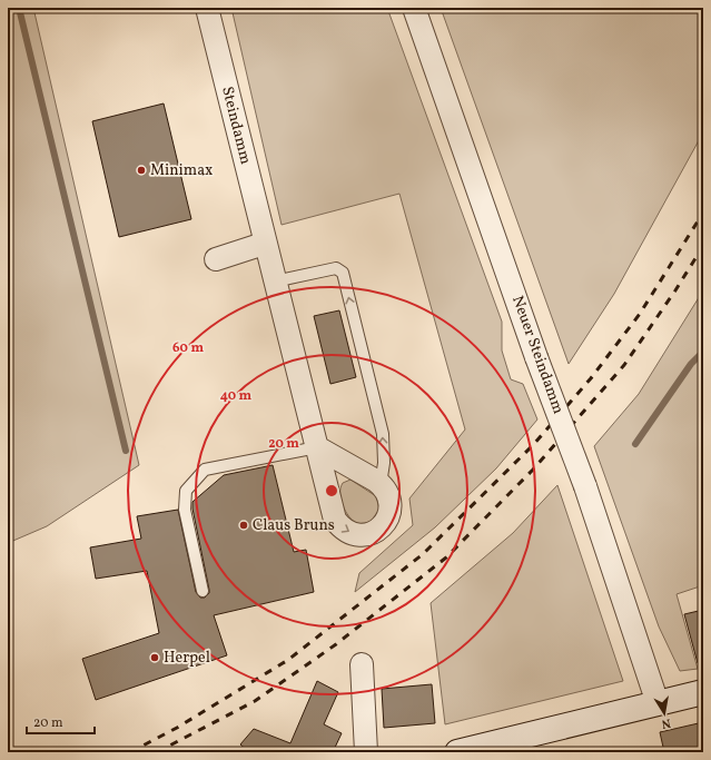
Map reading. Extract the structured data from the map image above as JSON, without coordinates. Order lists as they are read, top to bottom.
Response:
{
  "streets": {
    "street": ["Steindamm", "Neuer Steindamm"]
  },
  "places": ["Minimax", "Claus Bruns", "Herpel"],
  "scale_bar": "20 m",
  "north": "bottom",
  "rings": ["60 m", "40 m", "20 m"]
}
